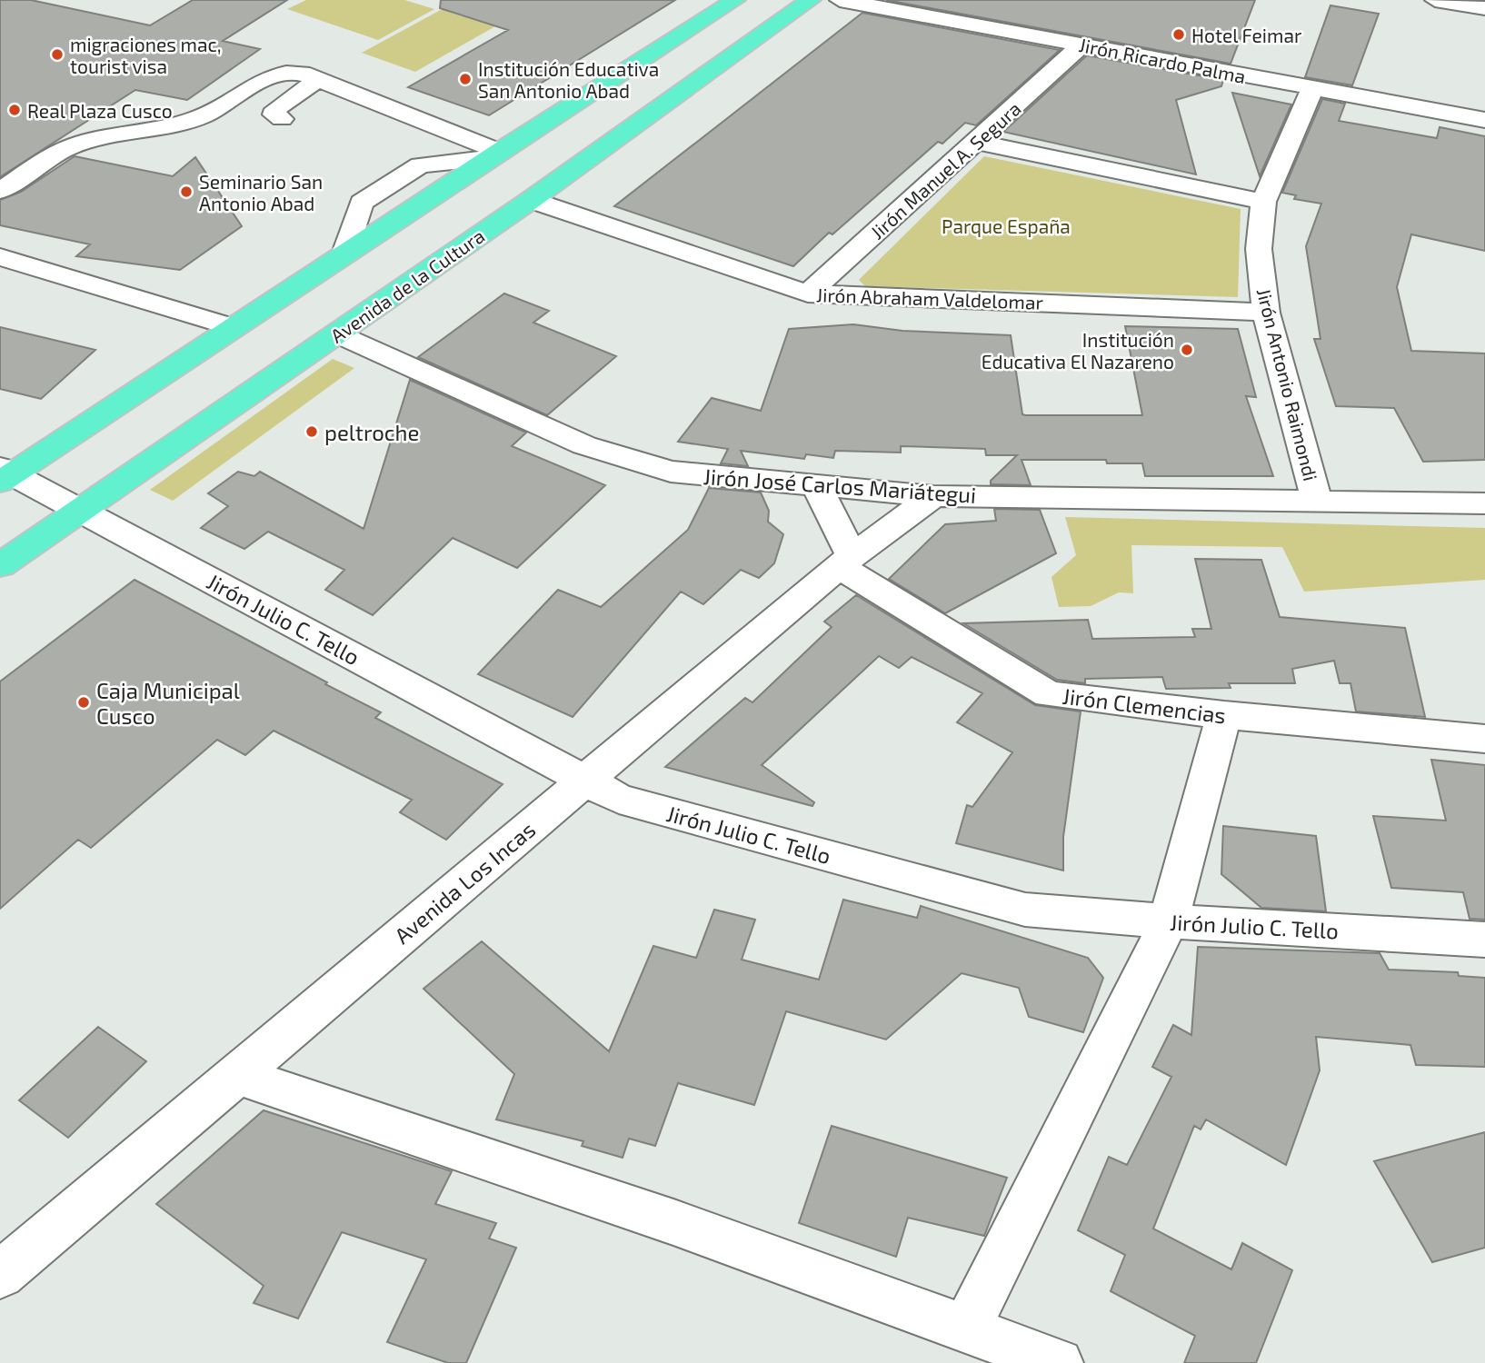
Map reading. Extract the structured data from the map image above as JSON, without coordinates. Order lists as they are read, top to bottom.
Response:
{
  "streets": {
    "highway": ["Avenida de la Cultura"],
    "street": [
      "Jirón Ricardo Palma",
      "Jirón Manuel A. Segura",
      "Jirón Abraham Valdelomar",
      "Jirón Antonio Raimondi",
      "Jirón José Carlos Mariátegui",
      "Jirón Julio C. Tello",
      "Jirón Clemencias",
      "Avenida Los Incas"
    ]
  },
  "crossings": [
    ["Jirón Ricardo Palma", "Jirón Manuel A. Segura"],
    ["Jirón Ricardo Palma", "Jirón Antonio Raimondi"],
    ["Jirón Manuel A. Segura", "Jirón Abraham Valdelomar"],
    ["Avenida de la Cultura", "Jirón Abraham Valdelomar"],
    ["Avenida de la Cultura", "Jirón José Carlos Mariátegui"],
    ["Avenida de la Cultura", "Jirón Julio C. Tello"],
    ["Jirón Abraham Valdelomar", "Jirón Antonio Raimondi"],
    ["Jirón Antonio Raimondi", "Jirón José Carlos Mariátegui"],
    ["Jirón José Carlos Mariátegui", "Avenida Los Incas"],
    ["Jirón Julio C. Tello", "Avenida Los Incas"],
    ["Jirón Clemencias", "Avenida Los Incas"]
  ],
  "parks": ["Parque España"],
  "places": [
    "Hotel Feimar",
    "migraciones mac, tourist visa",
    "Institución Educativa San Antonio Abad",
    "Real Plaza Cusco",
    "Seminario San Antonio Abad",
    "Institución Educativa El Nazareno",
    "peltroche",
    "Caja Municipal Cusco"
  ]
}
